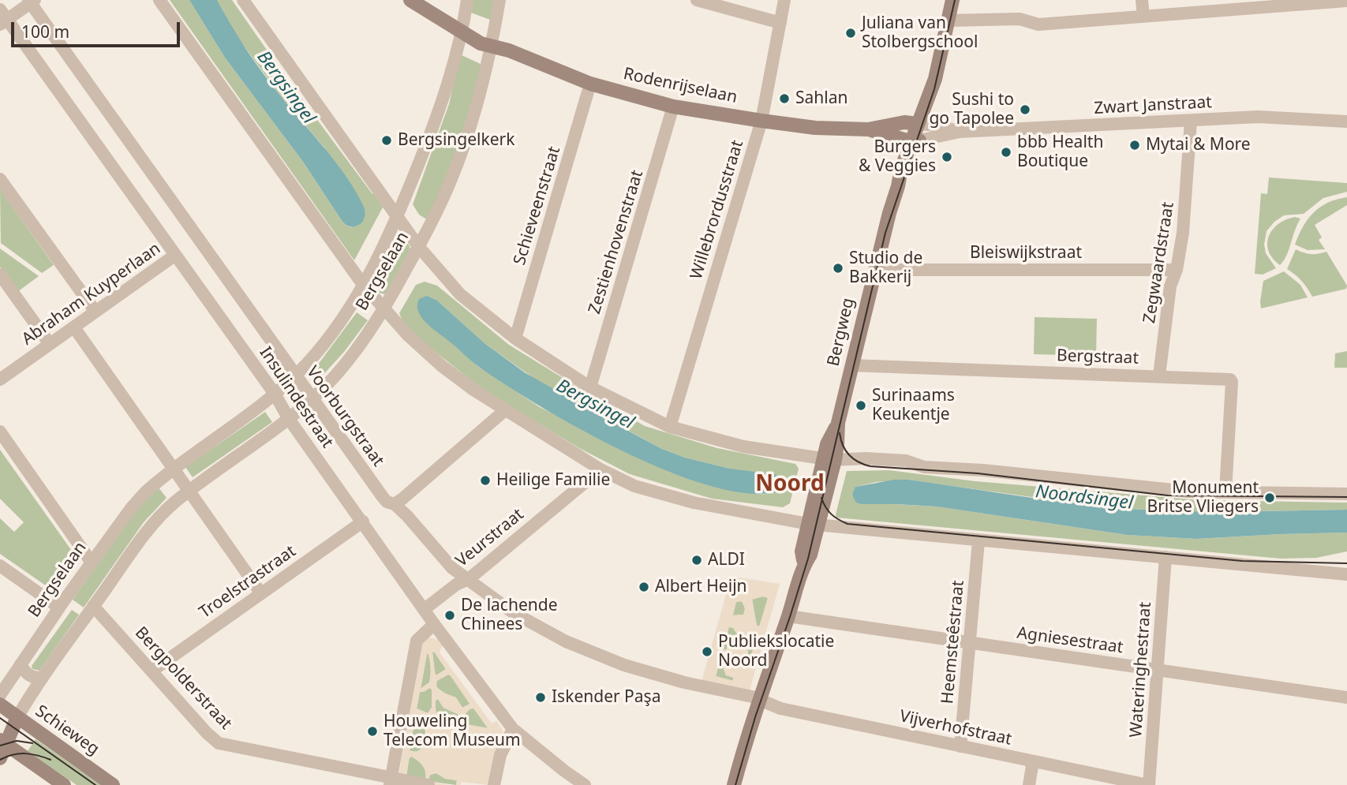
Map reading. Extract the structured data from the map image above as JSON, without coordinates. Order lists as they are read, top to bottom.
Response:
{
  "streets": {
    "street": [
      "Rodenrijselaan",
      "Zwart Janstraat",
      "Schieveenstraat",
      "Willebrordusstraat",
      "Zestienhovenstraat",
      "Bleiswijkstraat",
      "Zegwaardstraat",
      "Bergselaan",
      "Abraham Kuyperlaan",
      "Bergweg",
      "Bergstraat",
      "Insulindestraat",
      "Voorburgstraat",
      "Veurstraat",
      "Troelstrastraat",
      "Agniesestraat",
      "Heemsteêstraat",
      "Wateringhestraat",
      "Bergpolderstraat",
      "Vijverhofstraat",
      "Schieweg"
    ]
  },
  "crossings": [
    ["Rodenrijselaan", "Zwart Janstraat"],
    ["Rodenrijselaan", "Schieveenstraat"],
    ["Rodenrijselaan", "Willebrordusstraat"],
    ["Rodenrijselaan", "Zestienhovenstraat"],
    ["Rodenrijselaan", "Bergselaan"],
    ["Rodenrijselaan", "Bergweg"],
    ["Zwart Janstraat", "Zegwaardstraat"],
    ["Zwart Janstraat", "Bergweg"],
    ["Bleiswijkstraat", "Zegwaardstraat"],
    ["Bleiswijkstraat", "Bergweg"],
    ["Zegwaardstraat", "Bergstraat"],
    ["Bergselaan", "Insulindestraat"],
    ["Bergselaan", "Voorburgstraat"],
    ["Bergselaan", "Bergpolderstraat"],
    ["Bergselaan", "Schieweg"],
    ["Abraham Kuyperlaan", "Insulindestraat"],
    ["Bergweg", "Bergstraat"],
    ["Bergweg", "Voorburgstraat"],
    ["Bergweg", "Agniesestraat"],
    ["Bergweg", "Vijverhofstraat"],
    ["Insulindestraat", "Veurstraat"],
    ["Insulindestraat", "Troelstrastraat"],
    ["Voorburgstraat", "Veurstraat"],
    ["Voorburgstraat", "Vijverhofstraat"],
    ["Troelstrastraat", "Bergpolderstraat"],
    ["Agniesestraat", "Heemsteêstraat"],
    ["Agniesestraat", "Wateringhestraat"],
    ["Heemsteêstraat", "Vijverhofstraat"],
    ["Wateringhestraat", "Vijverhofstraat"]
  ],
  "districts": ["Noord"],
  "water": ["Bergsingel", "Noordsingel"],
  "places": [
    "Juliana van Stolbergschool",
    "Sahlan",
    "Sushi to go Tapolee",
    "Bergsingelkerk",
    "Mytai & More",
    "bbb Health Boutique",
    "Burgers & Veggies",
    "Studio de Bakkerij",
    "Surinaams Keukentje",
    "Heilige Familie",
    "Monument Britse Vliegers",
    "ALDI",
    "Albert Heijn",
    "De lachende Chinees",
    "Publiekslocatie Noord",
    "Iskender Paşa",
    "Houweling Telecom Museum"
  ],
  "scale_bar": "100 m"
}
